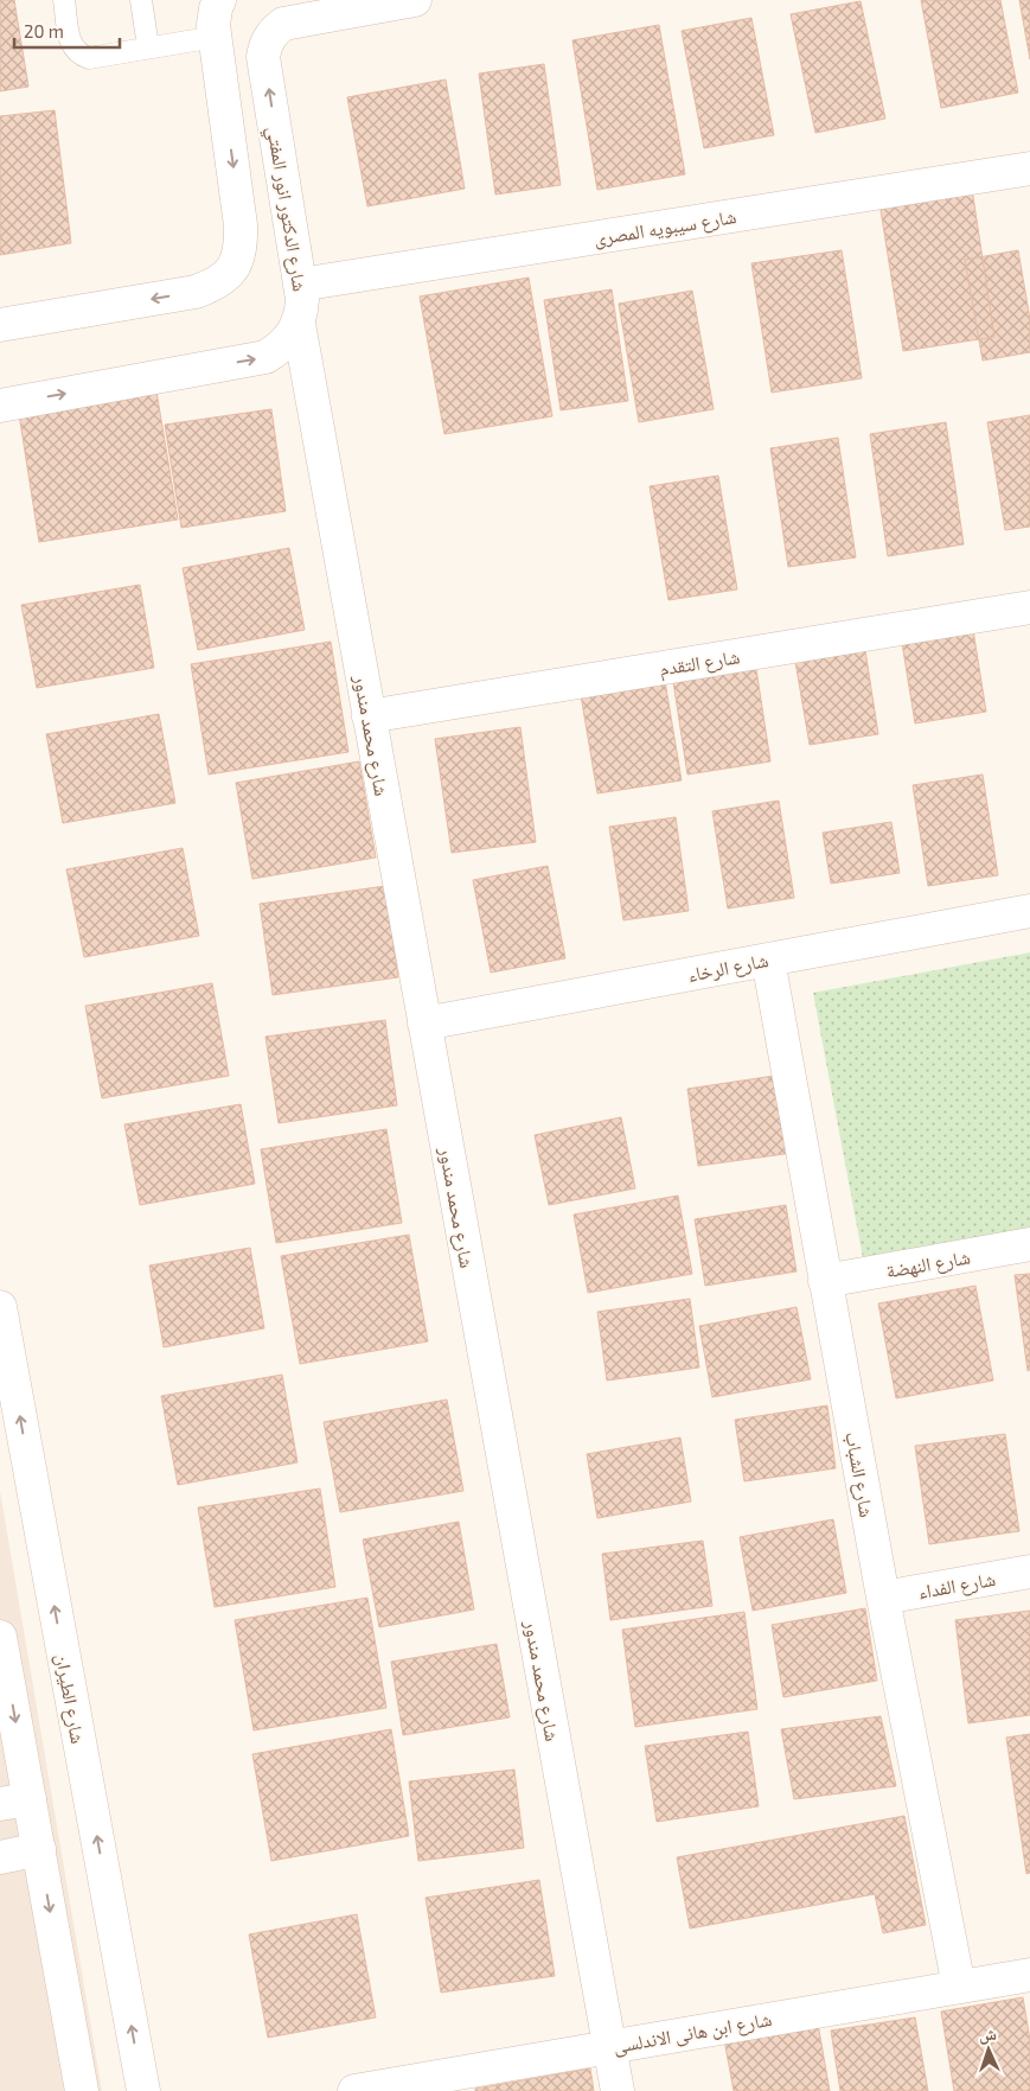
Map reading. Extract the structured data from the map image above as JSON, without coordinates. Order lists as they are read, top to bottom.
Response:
{
  "streets": {
    "street": [
      "شارع الدكتور انور المفتي",
      "شارع سيبويه المصرى",
      "شارع التقدم",
      "شارع محمد مندور",
      "شارع الرخاء",
      "شارع النهضة",
      "شارع الشباب",
      "شارع الفداء",
      "شارع الطيران",
      "شارع ابن هانى الاندلسى"
    ]
  },
  "crossings": [
    ["شارع الدكتور انور المفتي", "شارع سيبويه المصرى"],
    ["شارع الدكتور انور المفتي", "شارع محمد مندور"],
    ["شارع التقدم", "شارع محمد مندور"],
    ["شارع محمد مندور", "شارع الرخاء"],
    ["شارع محمد مندور", "شارع ابن هانى الاندلسى"],
    ["شارع الرخاء", "شارع الشباب"],
    ["شارع النهضة", "شارع الشباب"],
    ["شارع الشباب", "شارع الفداء"],
    ["شارع الشباب", "شارع ابن هانى الاندلسى"]
  ],
  "scale_bar": "20 m",
  "north": "top"
}
